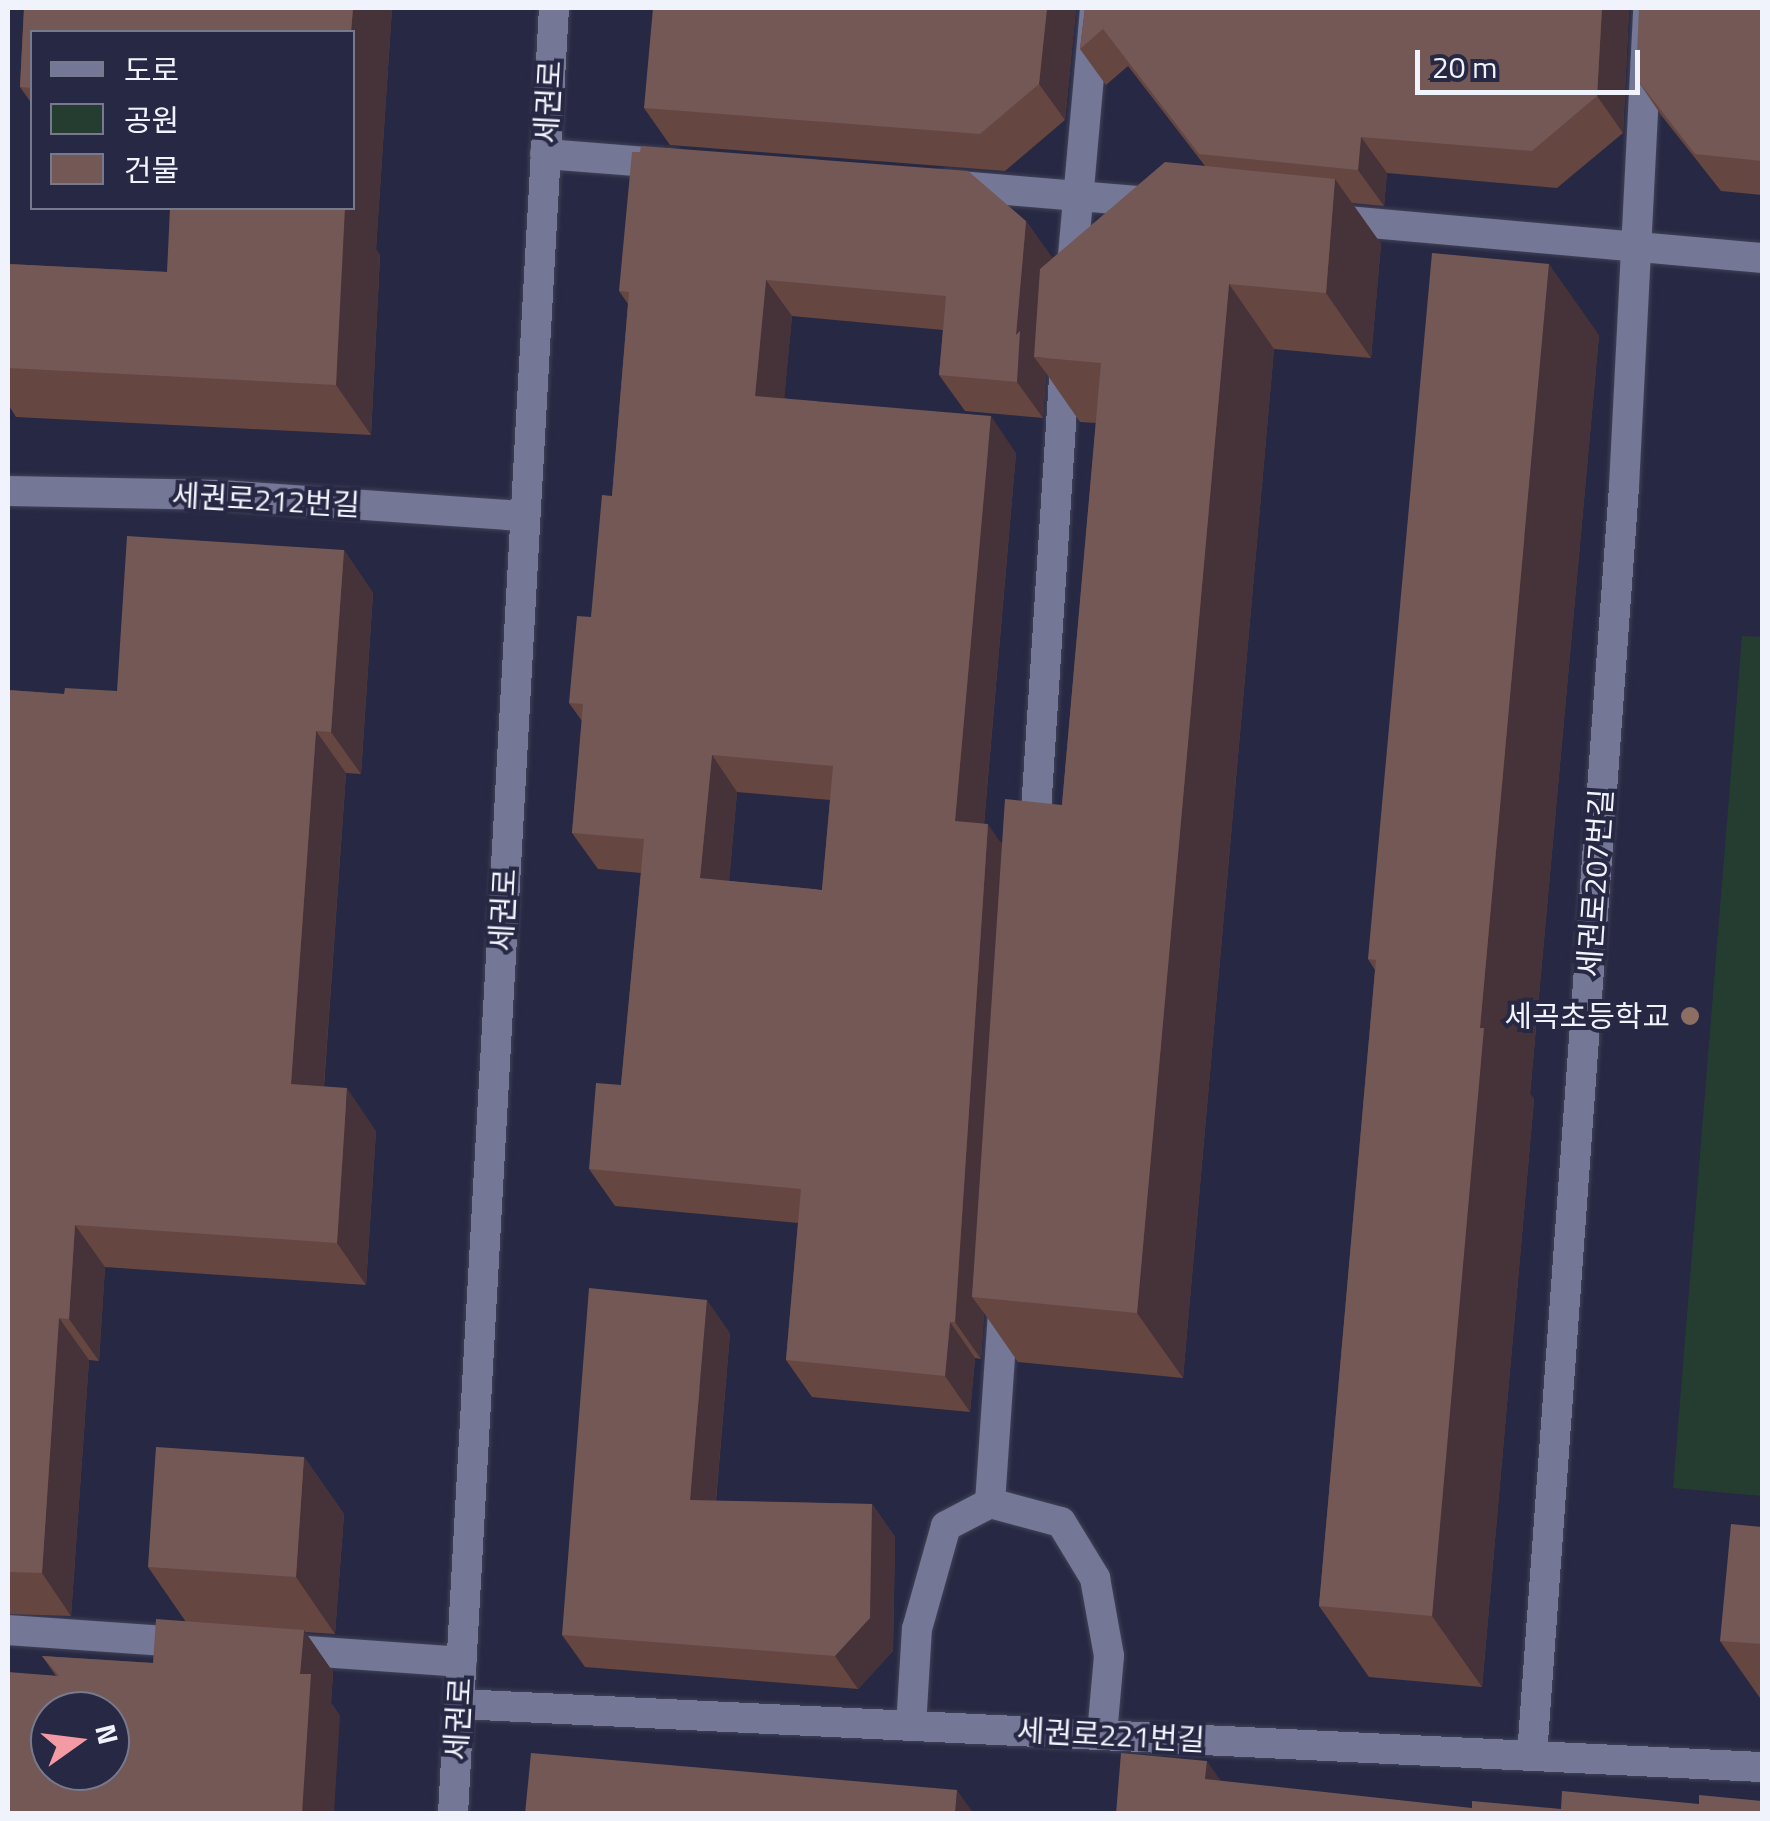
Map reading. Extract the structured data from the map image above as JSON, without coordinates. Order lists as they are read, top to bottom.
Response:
{
  "streets": {
    "street": [
      "세권로",
      "세권로212번길",
      "세권로207번길",
      "세권로221번길"
    ]
  },
  "crossings": [
    ["세권로", "세권로212번길"],
    ["세권로", "세권로221번길"],
    ["세권로207번길", "세권로221번길"]
  ],
  "places": ["세곡초등학교"],
  "legend": ["도로", "공원", "건물"],
  "scale_bar": "20 m",
  "north": "right"
}
